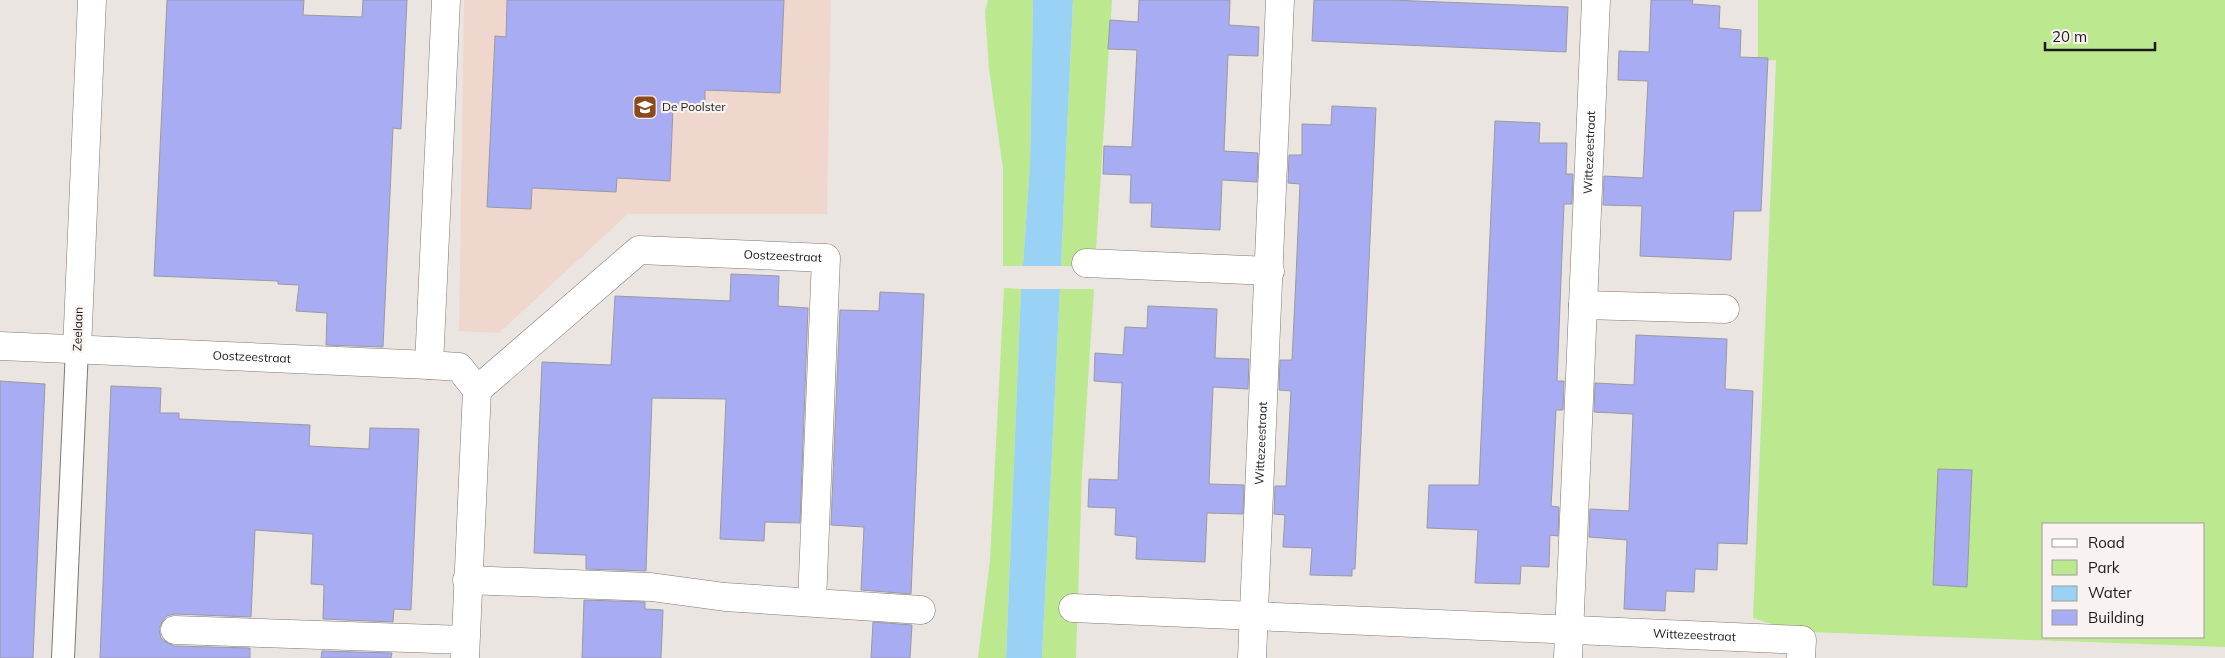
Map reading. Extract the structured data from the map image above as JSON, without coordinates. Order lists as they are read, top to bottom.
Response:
{
  "streets": {
    "street": ["Wittezeestraat", "Oostzeestraat", "Zeelaan"]
  },
  "crossings": [
    ["Oostzeestraat", "Zeelaan"]
  ],
  "places": {
    "school or university": ["De Poolster"]
  },
  "legend": [
    "Road",
    "Park",
    "Water",
    "Building"
  ],
  "scale_bar": "20 m"
}
